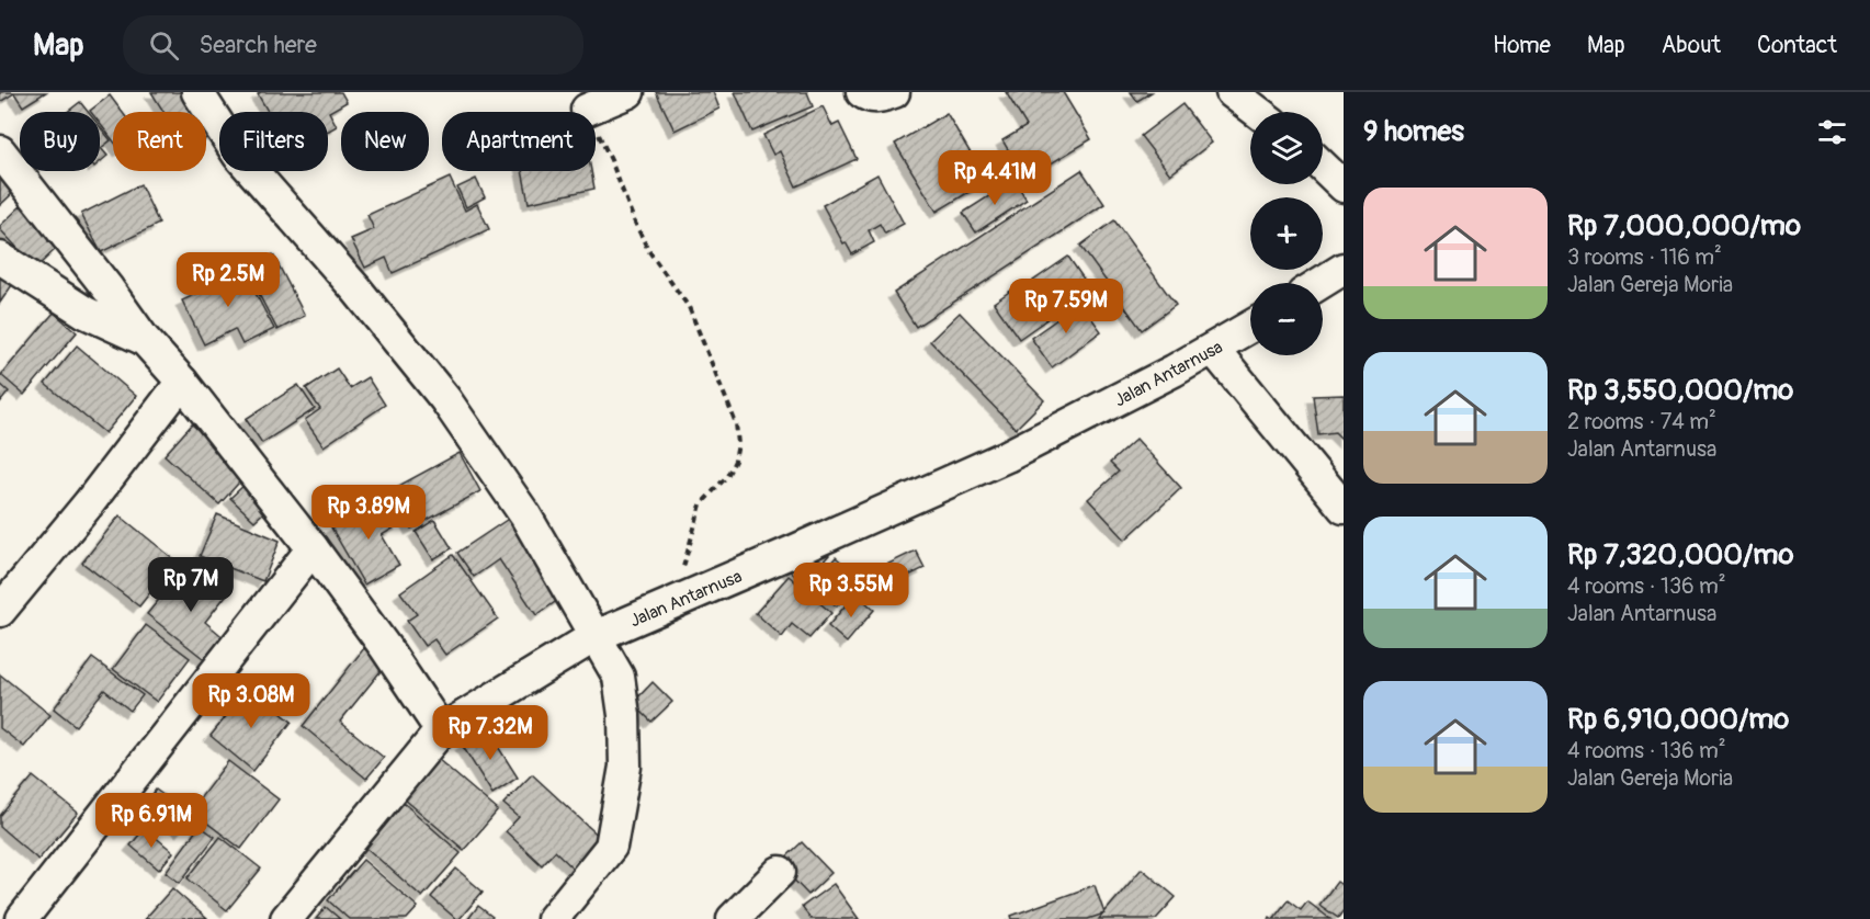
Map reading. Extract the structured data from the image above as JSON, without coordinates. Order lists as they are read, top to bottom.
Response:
{
  "streets": {
    "street": ["Jalan Antarnusa"]
  },
  "page": {
    "header": "Map",
    "search": "Search here",
    "nav": [
      "Home",
      "Map",
      "About",
      "Contact"
    ],
    "heading": "9 homes",
    "map_buttons": ["+", "−"],
    "chip": [
      "Buy",
      "Rent",
      "Filters",
      "New",
      "Apartment"
    ],
    "price": [
      "Rp 4.41M",
      "Rp 2.5M",
      "Rp 7.59M",
      "Rp 3.89M",
      "Rp 7M",
      "Rp 3.55M",
      "Rp 3.08M",
      "Rp 7.32M",
      "Rp 6.91M"
    ],
    "list": [
      {
        "name": "Rp 7,000,000/mo",
        "note": "3 rooms · 116 m² · Jalan Gereja Moria"
      },
      {
        "name": "Rp 3,550,000/mo",
        "note": "2 rooms · 74 m² · Jalan Antarnusa"
      },
      {
        "name": "Rp 7,320,000/mo",
        "note": "4 rooms · 136 m² · Jalan Antarnusa"
      },
      {
        "name": "Rp 6,910,000/mo",
        "note": "4 rooms · 136 m² · Jalan Gereja Moria"
      }
    ]
  }
}
